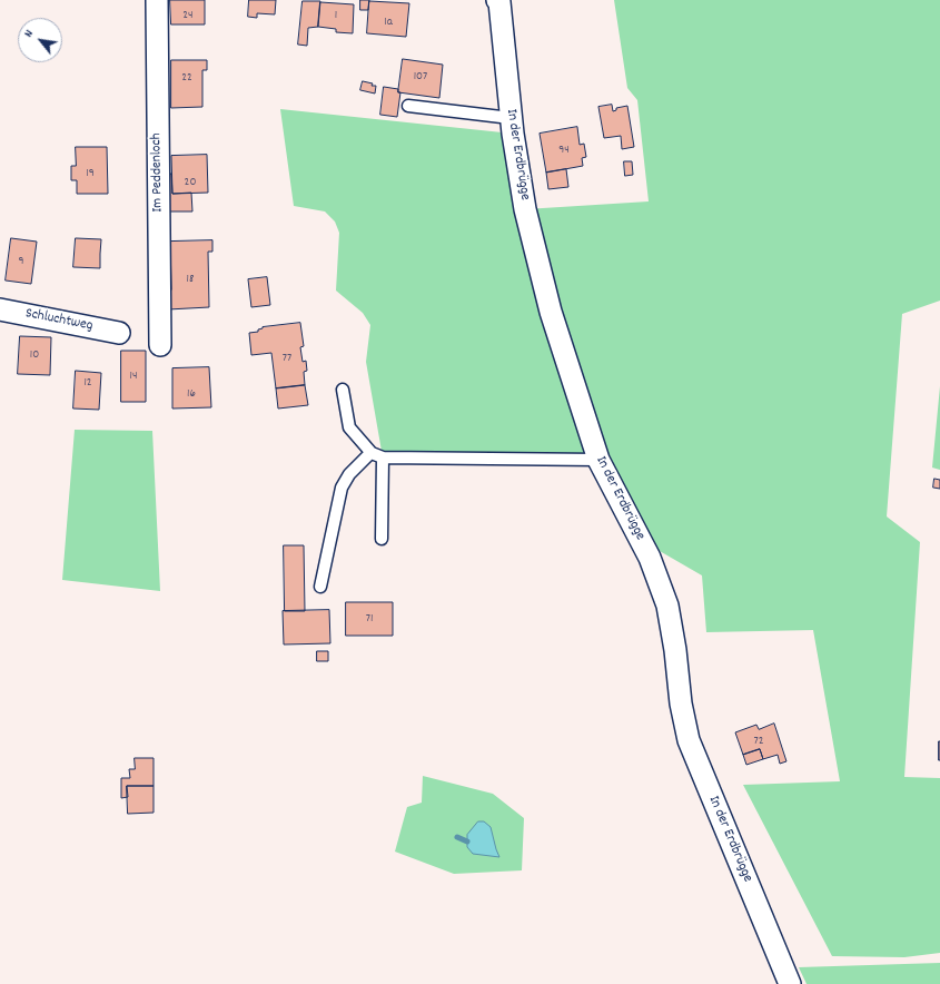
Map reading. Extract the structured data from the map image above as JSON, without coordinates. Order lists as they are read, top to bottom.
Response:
{
  "streets": {
    "street": ["In der Erdbrügge", "Im Peddenloch", "Schluchtweg"]
  },
  "house_numbers": [
    "24",
    "1",
    "1a",
    "107",
    "22",
    "94",
    "19",
    "20",
    "9",
    "18",
    "10",
    "77",
    "14",
    "12",
    "16",
    "71",
    "72"
  ],
  "north": "top left"
}
